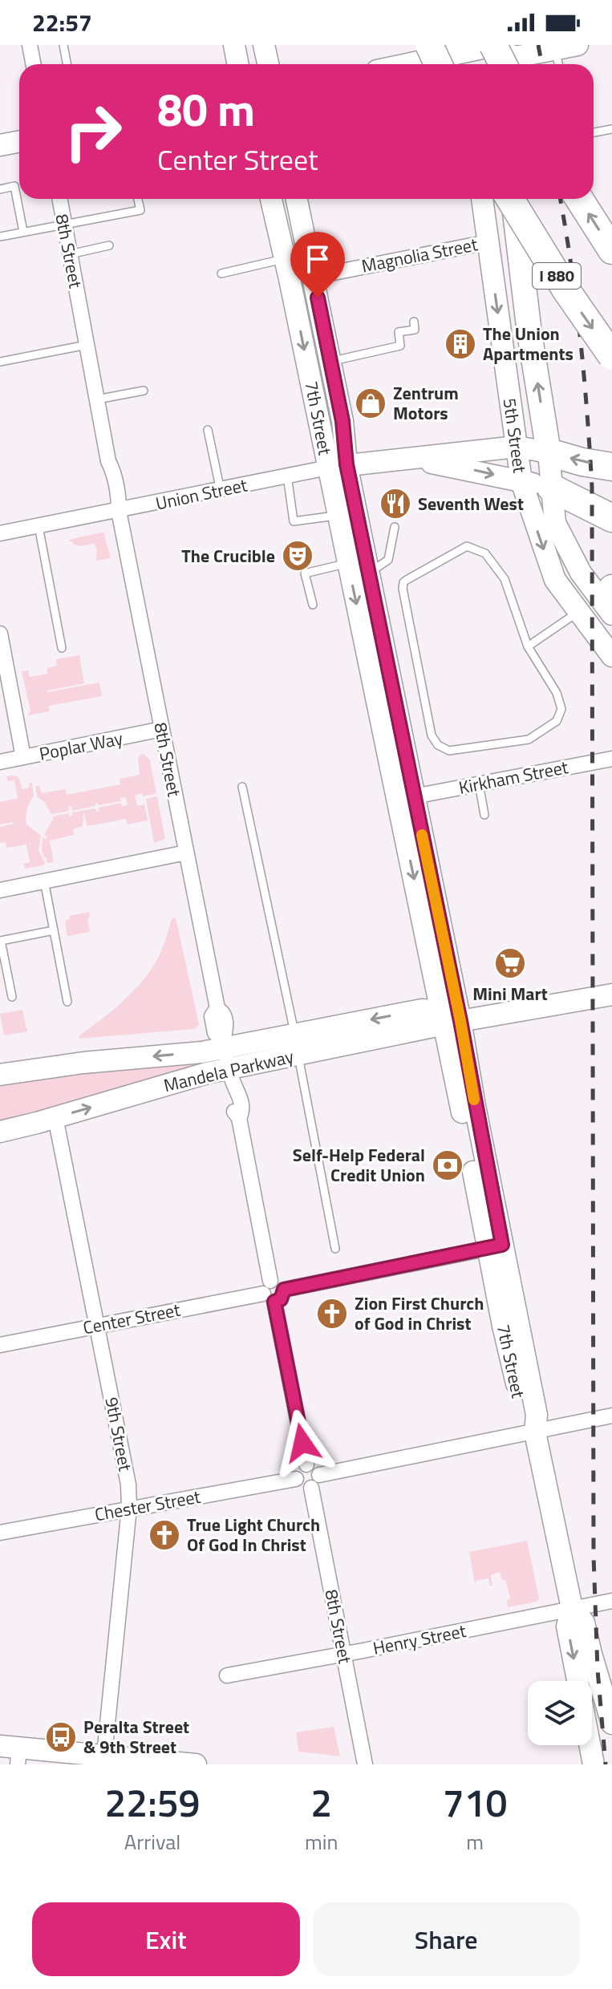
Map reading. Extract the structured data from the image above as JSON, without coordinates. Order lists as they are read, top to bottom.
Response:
{
  "streets": {
    "highway": ["I 880"],
    "main road": [
      "7th Street",
      "5th Street",
      "Union Street",
      "Mandela Parkway"
    ],
    "street": [
      "8th Street",
      "Magnolia Street",
      "Poplar Way",
      "Kirkham Street",
      "Center Street",
      "9th Street",
      "Chester Street",
      "Henry Street"
    ]
  },
  "crossings": [
    ["8th Street", "Union Street"],
    ["8th Street", "Poplar Way"],
    ["8th Street", "Mandela Parkway"],
    ["8th Street", "Center Street"],
    ["8th Street", "Chester Street"],
    ["8th Street", "Henry Street"],
    ["Magnolia Street", "7th Street"],
    ["Magnolia Street", "5th Street"],
    ["7th Street", "Union Street"],
    ["7th Street", "Kirkham Street"],
    ["7th Street", "Mandela Parkway"],
    ["7th Street", "Center Street"],
    ["7th Street", "Henry Street"],
    ["5th Street", "Union Street"],
    ["Mandela Parkway", "9th Street"],
    ["Center Street", "9th Street"],
    ["9th Street", "Chester Street"]
  ],
  "places": {
    "building": ["The Union Apartments"],
    "shop": ["Zentrum Motors"],
    "restaurant": ["Seventh West"],
    "theatre": ["The Crucible"],
    "supermarket": ["Mini Mart"],
    "bank": ["Self-Help Federal Credit Union"],
    "church": ["Zion First Church of God in Christ", "True Light Church Of God In Christ"],
    "bus stop": ["Peralta Street & 9th Street"]
  },
  "page": {
    "status": "22:57",
    "turn": ["80 m", "Center Street"],
    "eta": [
      "22:59",
      "Arrival",
      "2",
      "min",
      "710",
      "m"
    ],
    "buttons": ["Exit", "Share"]
  }
}
